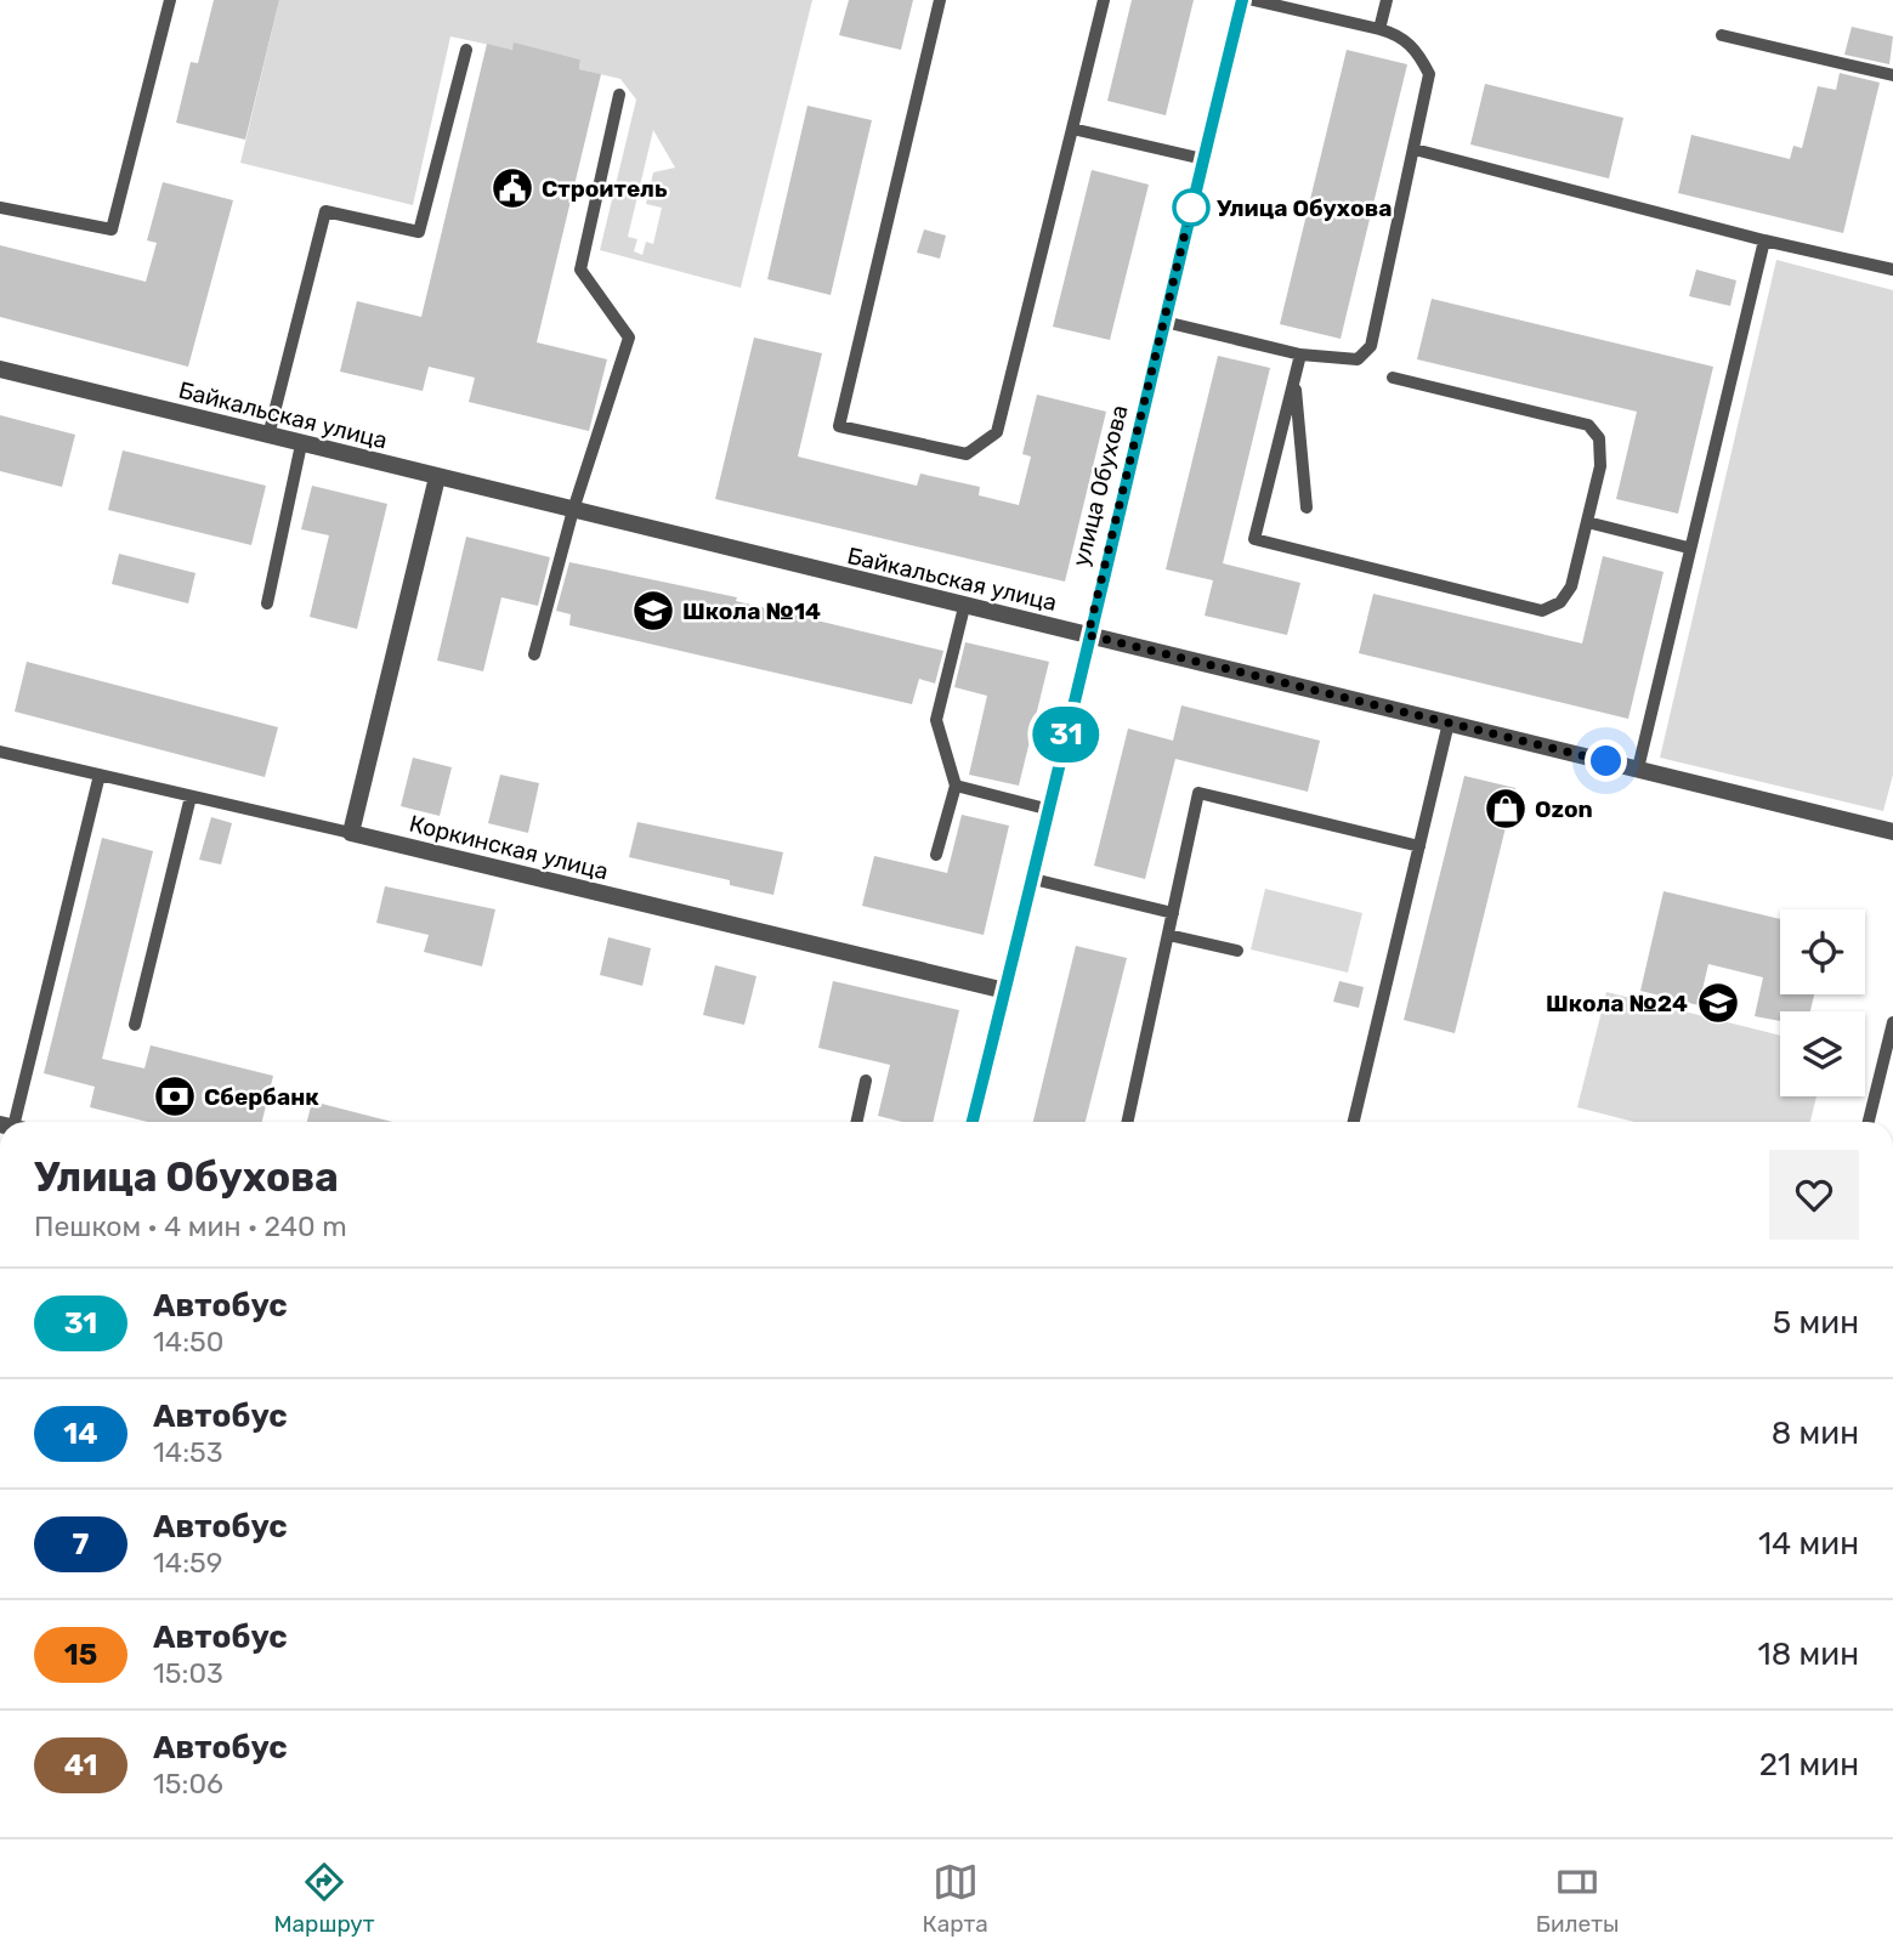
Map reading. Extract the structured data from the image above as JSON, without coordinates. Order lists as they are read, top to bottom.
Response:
{
  "streets": {
    "street": ["Байкальская улица", "улица Обухова", "Коркинская улица"]
  },
  "crossings": [
    ["Байкальская улица", "улица Обухова"],
    ["улица Обухова", "Коркинская улица"]
  ],
  "places": {
    "public building": ["Строитель"],
    "other": ["Улица Обухова"],
    "school or university": ["Школа №14", "Школа №24"],
    "shop": ["Ozon"],
    "bank": ["Сбербанк"]
  },
  "lines": ["bus line 31"],
  "page": {
    "on_map": "31",
    "heading": ["Улица Обухова", "Пешком · 4 мин · 240 m"],
    "list": [
      {
        "mark": "31",
        "name": "Автобус",
        "note": "14:50",
        "value": "5 мин"
      },
      {
        "mark": "14",
        "name": "Автобус",
        "note": "14:53",
        "value": "8 мин"
      },
      {
        "mark": "7",
        "name": "Автобус",
        "note": "14:59",
        "value": "14 мин"
      },
      {
        "mark": "15",
        "name": "Автобус",
        "note": "15:03",
        "value": "18 мин"
      },
      {
        "mark": "41",
        "name": "Автобус",
        "note": "15:06",
        "value": "21 мин"
      }
    ],
    "tabs": ["Маршрут", "Карта", "Билеты"]
  }
}
